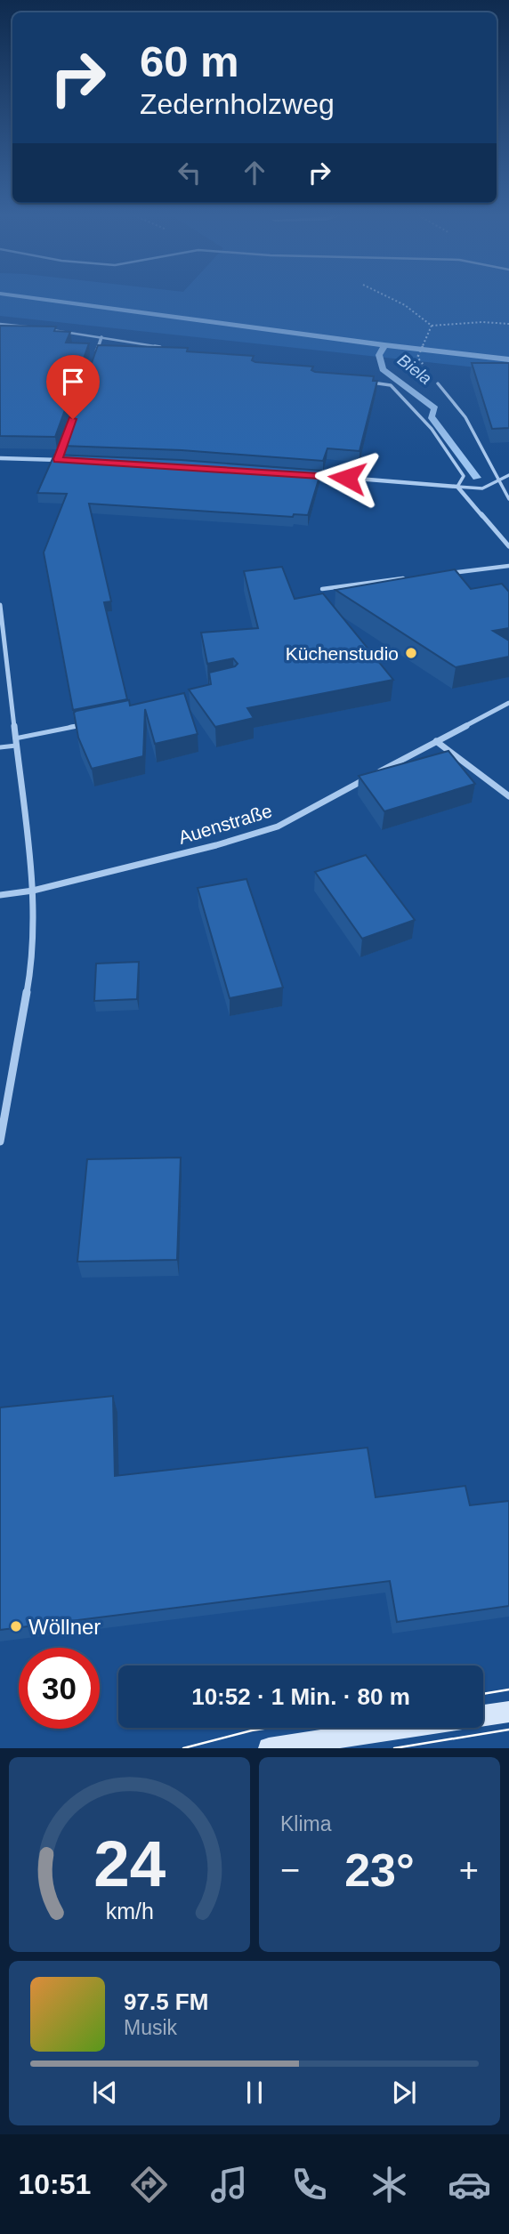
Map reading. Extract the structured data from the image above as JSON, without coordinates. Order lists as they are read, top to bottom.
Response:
{
  "streets": {
    "street": ["Auenstraße"]
  },
  "water": ["Biela"],
  "places": ["Küchenstudio", "Wöllner"],
  "page": {
    "turn": ["60 m", "Zedernholzweg"],
    "limit": "30",
    "trip": "10:52 · 1 Min. · 80 m",
    "tile": "Klima",
    "heat": ["−", "23°", "+"],
    "song": ["97.5 FM", "Musik"],
    "tabs": "10:51",
    "gauge": ["24", "km/h"]
  }
}
